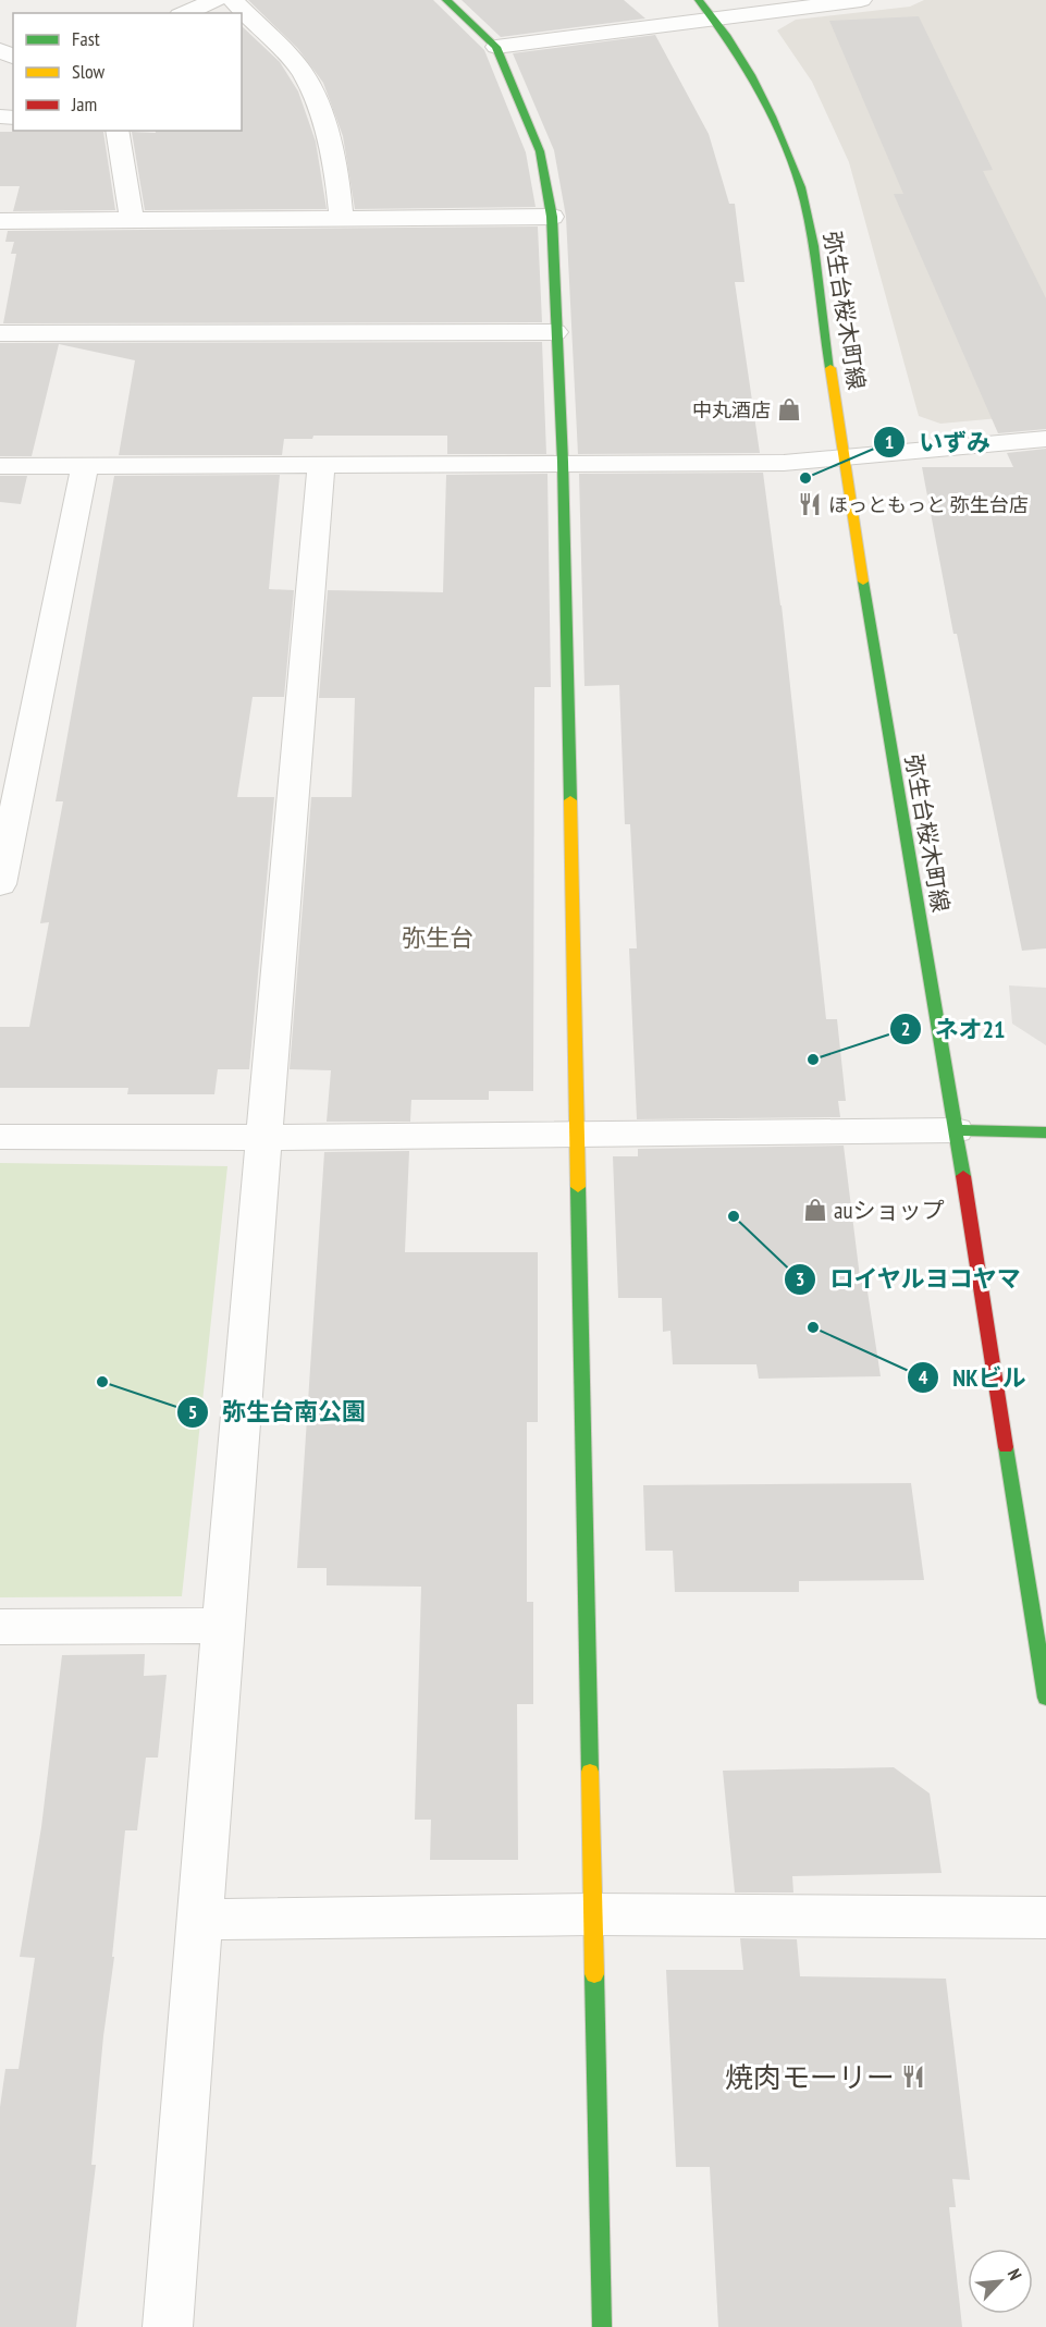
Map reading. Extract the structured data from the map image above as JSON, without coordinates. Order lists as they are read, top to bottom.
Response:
{
  "streets": {
    "street": ["弥生台桜木町線"]
  },
  "districts": ["弥生台"],
  "places": {
    "shop": ["中丸酒店", "auショップ"],
    "other": [
      "いずみ",
      "ネオ21",
      "ロイヤルヨコヤマ",
      "NKビル",
      "弥生台南公園"
    ],
    "restaurant": ["ほっともっと 弥生台店", "焼肉モーリー"]
  },
  "legend": ["Fast", "Slow", "Jam"],
  "north": "top right"
}
